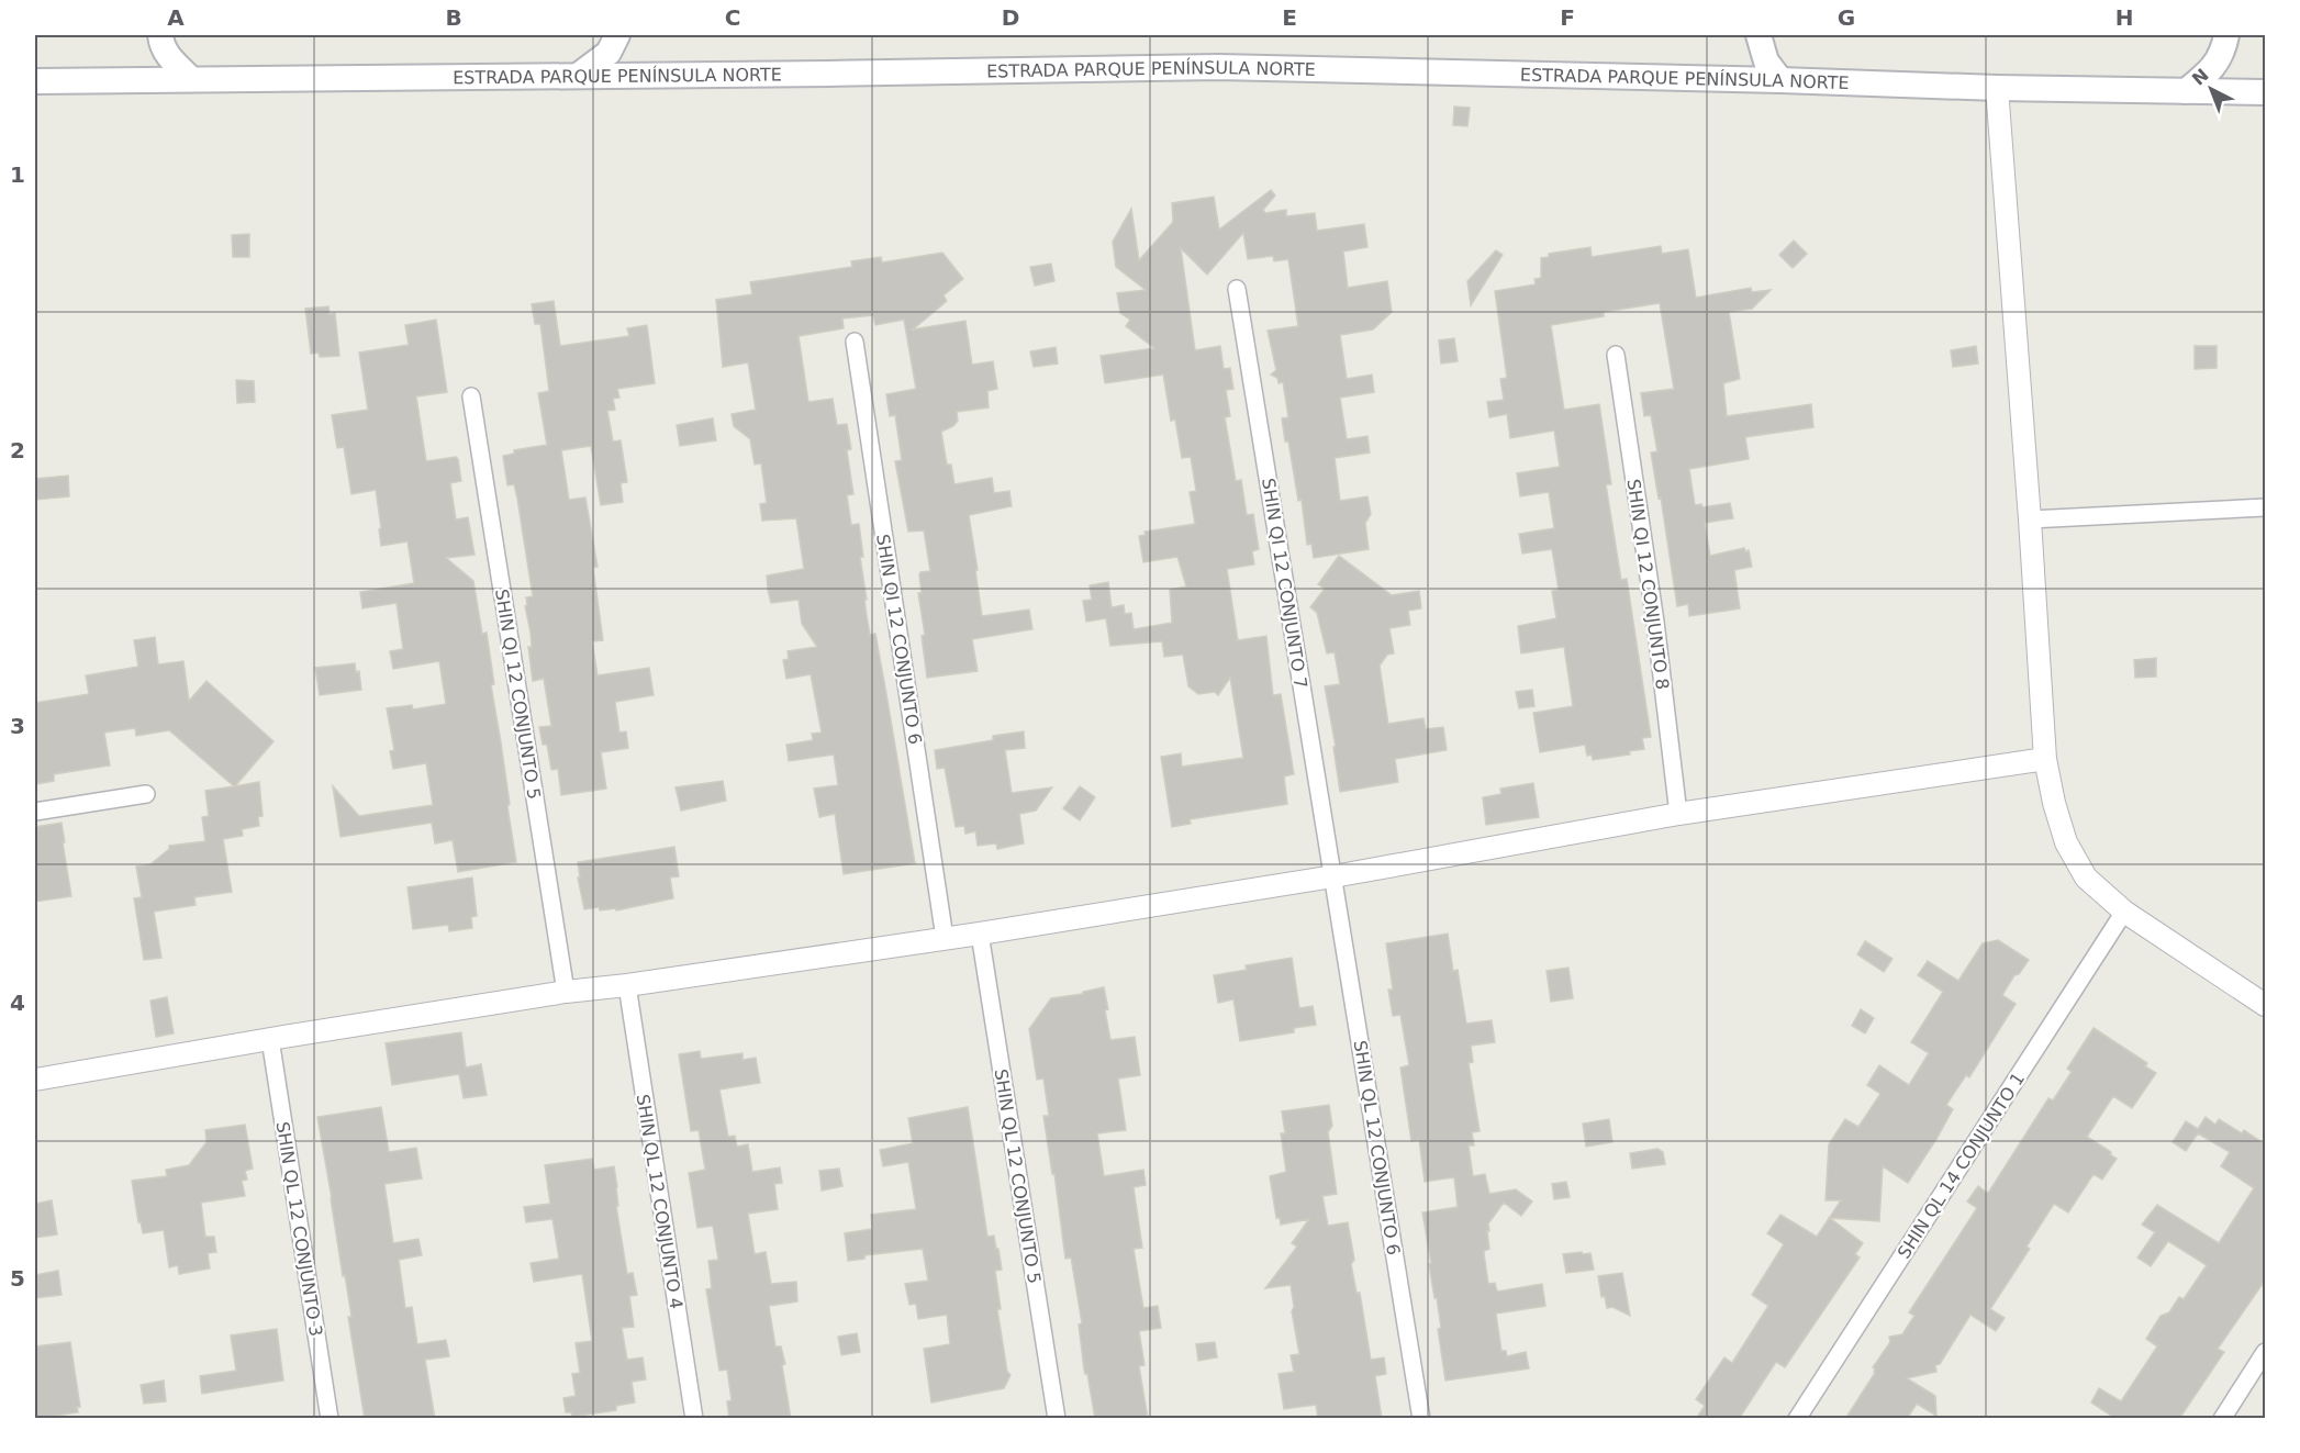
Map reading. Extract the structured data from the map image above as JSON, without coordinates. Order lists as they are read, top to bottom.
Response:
{
  "streets": {
    "main road": ["ESTRADA PARQUE PENÍNSULA NORTE"],
    "street": [
      "SHIN QI 12 CONJUNTO 7",
      "SHIN QI 12 CONJUNTO 8",
      "SHIN QI 12 CONJUNTO 6",
      "SHIN QI 12 CONJUNTO 5",
      "SHIN QL 12 CONJUNTO 6",
      "SHIN QL 14 CONJUNTO 1",
      "SHIN QL 12 CONJUNTO 5",
      "SHIN QL 12 CONJUNTO 4",
      "SHIN QL 12 CONJUNTO 3"
    ]
  },
  "crossings": [
    ["SHIN QI 12 CONJUNTO 7", "SHIN QL 12 CONJUNTO 6"]
  ],
  "north": "top left",
  "grid": {
    "columns": [
      "A",
      "B",
      "C",
      "D",
      "E",
      "F",
      "G",
      "H"
    ],
    "rows": [
      "1",
      "2",
      "3",
      "4",
      "5"
    ]
  }
}
